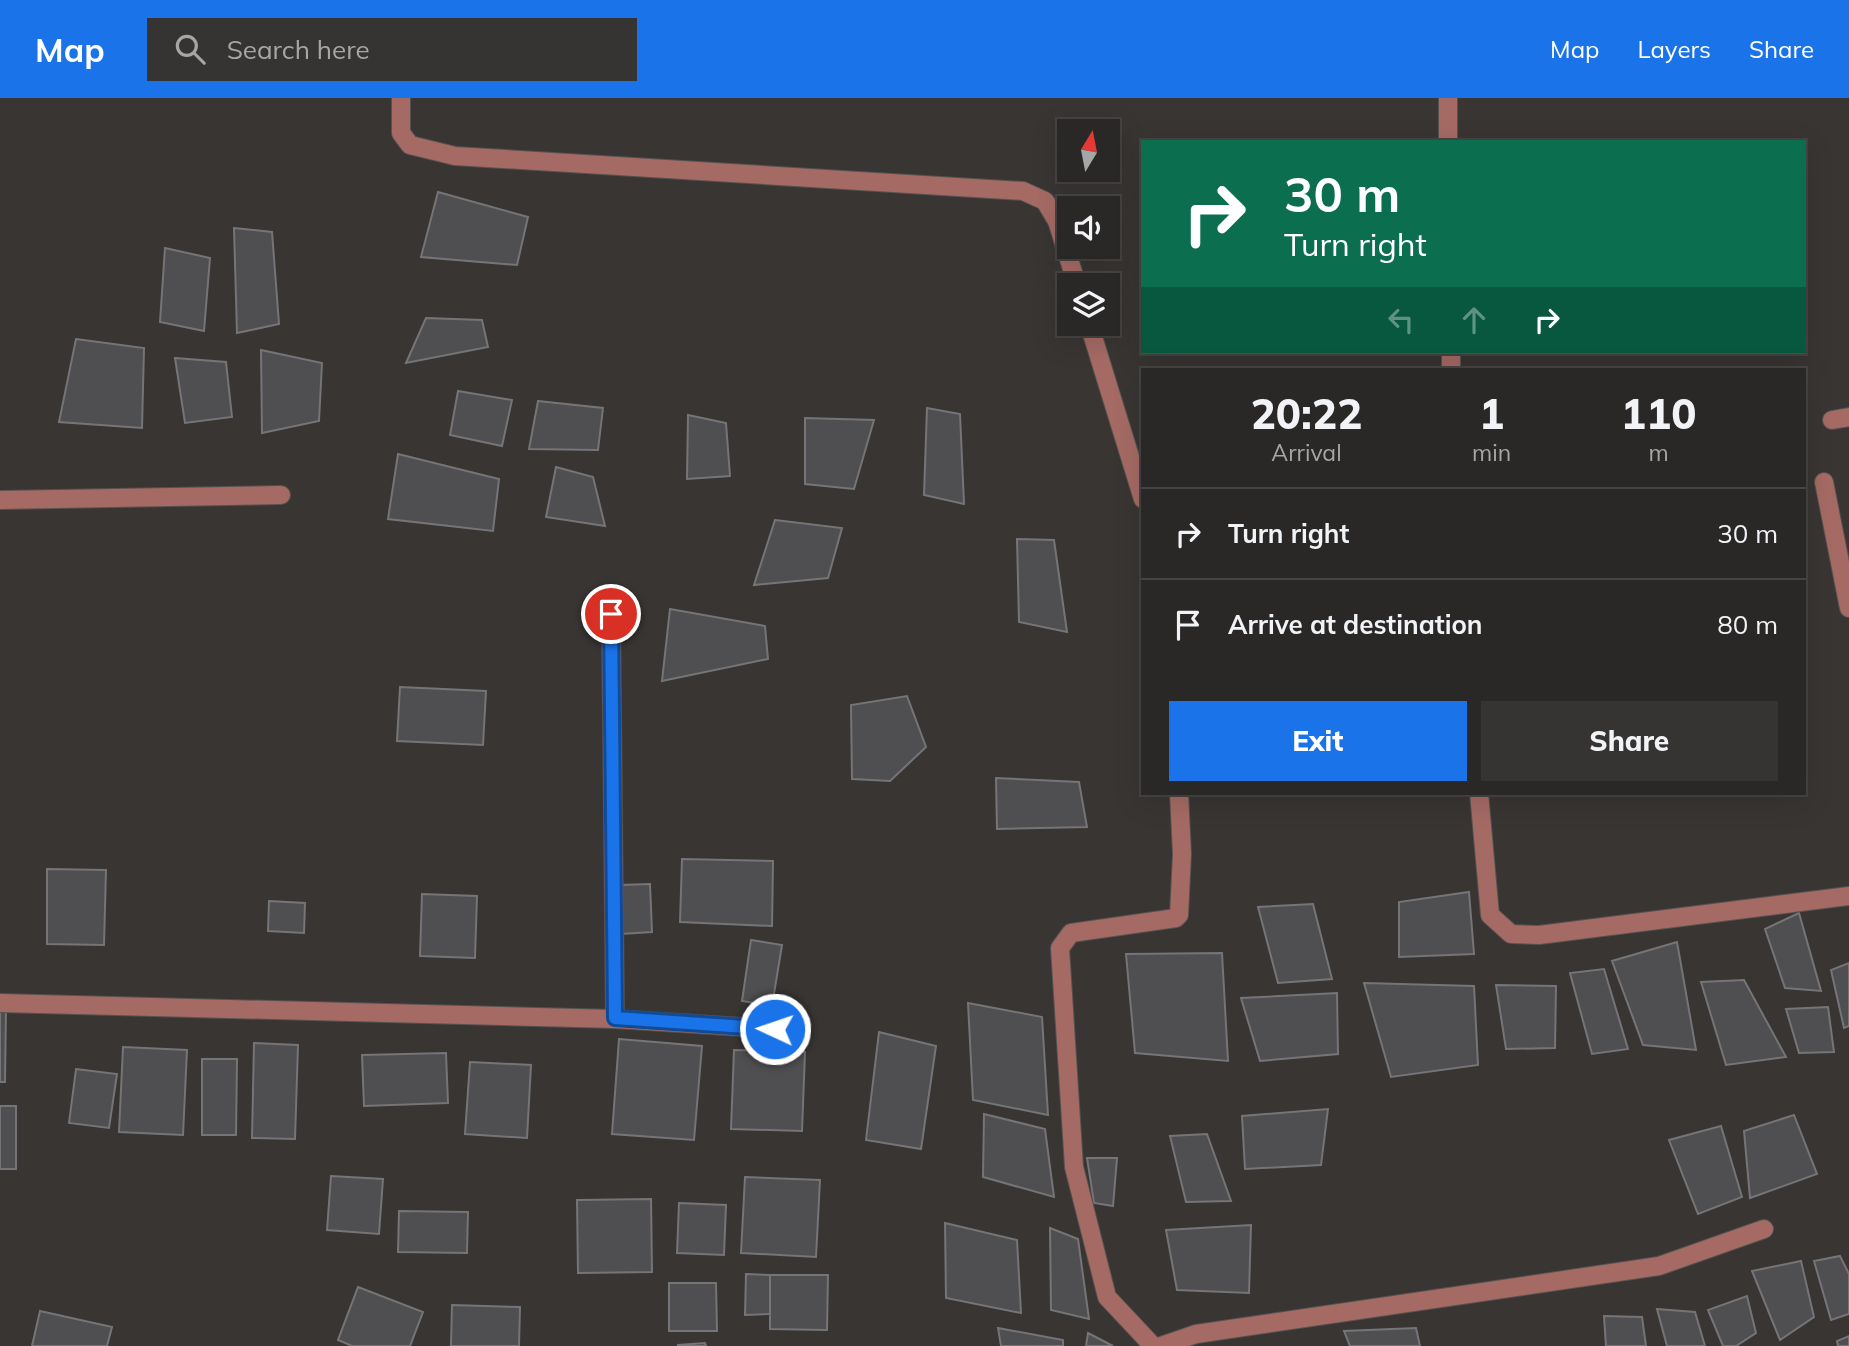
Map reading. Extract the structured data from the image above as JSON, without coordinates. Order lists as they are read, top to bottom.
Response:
{
  "north": "top",
  "page": {
    "header": "Map",
    "search": "Search here",
    "nav": ["Map", "Layers", "Share"],
    "turn": ["30 m", "Turn right"],
    "eta": [
      "20:22",
      "Arrival",
      "1",
      "min",
      "110",
      "m"
    ],
    "list": [
      {
        "name": "Turn right",
        "value": "30 m"
      },
      {
        "name": "Arrive at destination",
        "value": "80 m"
      }
    ],
    "buttons": ["Exit", "Share"]
  }
}
